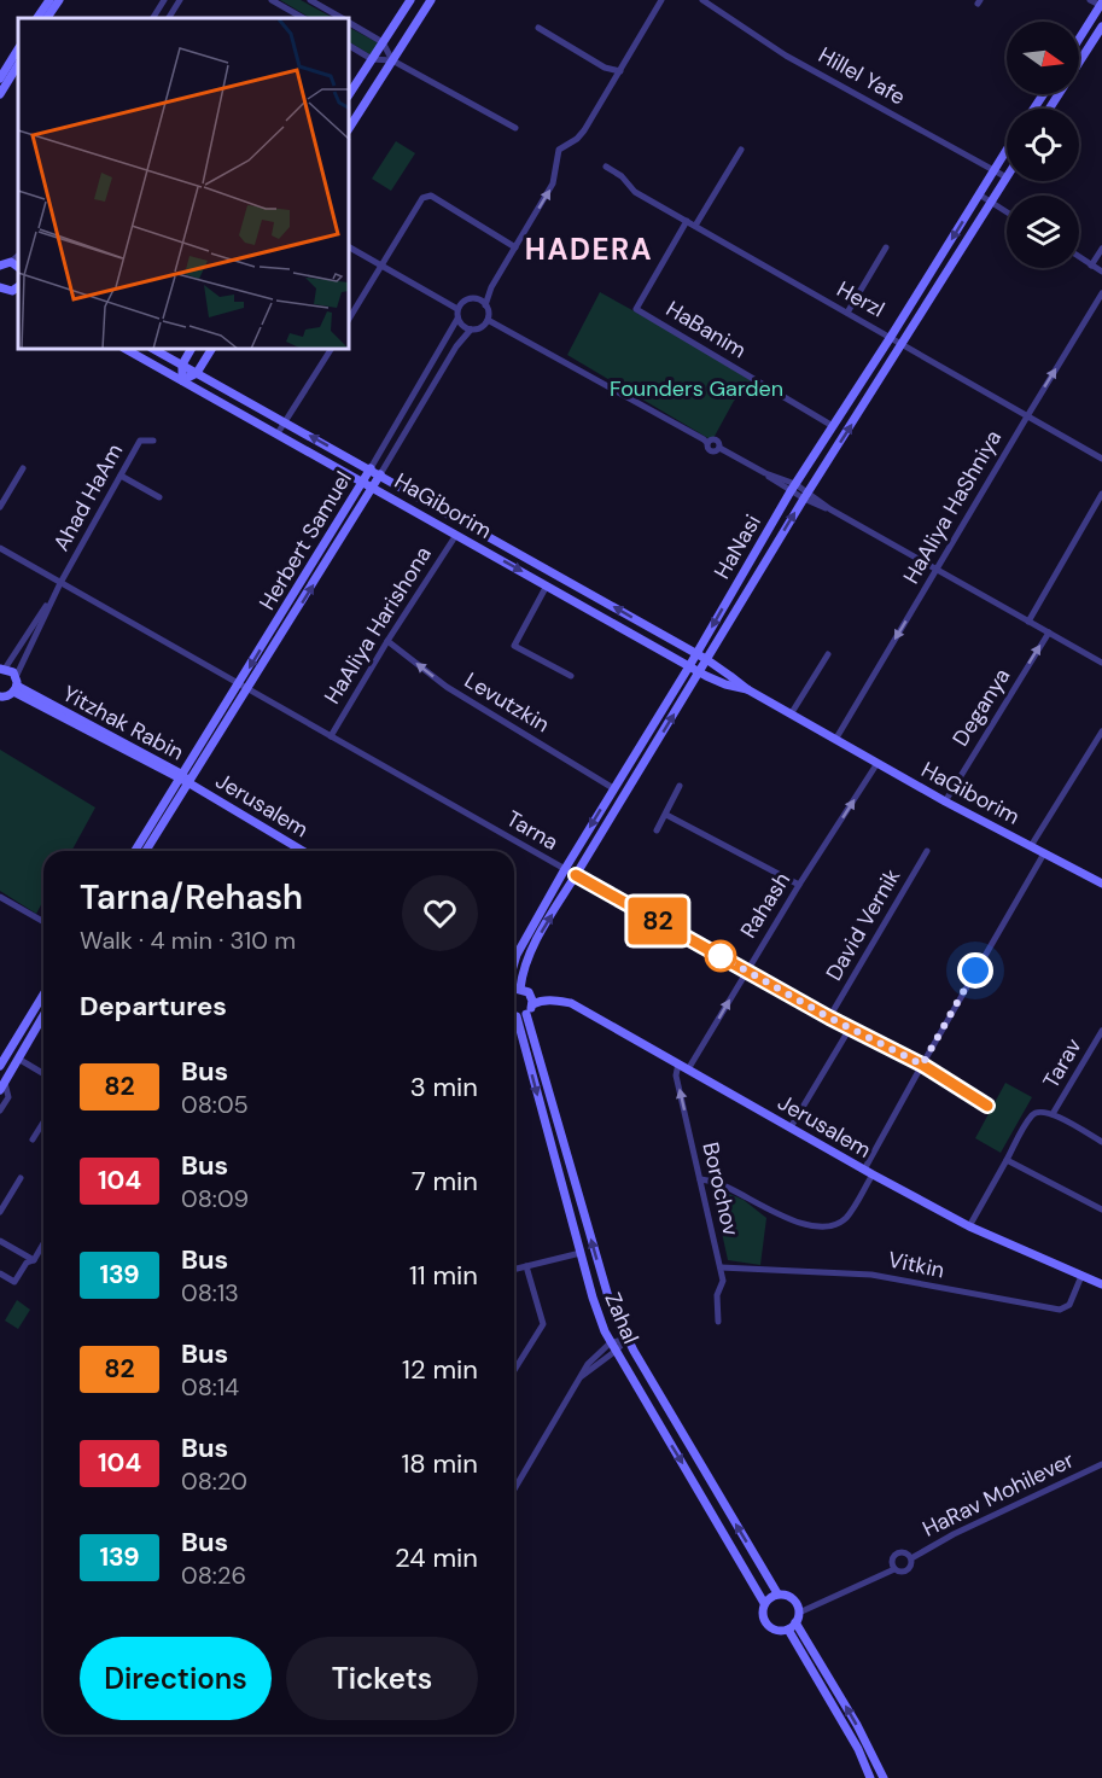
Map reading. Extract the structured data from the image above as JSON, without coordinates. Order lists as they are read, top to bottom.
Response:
{
  "streets": {
    "street": [
      "Hillel Yafe",
      "Herzl",
      "HaBanim",
      "Ahad HaAm",
      "HaGiborim",
      "HaAliya HaShniya",
      "Herbert Samuel",
      "HaNasi",
      "HaAliya Harishona",
      "Levutzkin",
      "Deganya",
      "Yitzhak Rabin",
      "Jerusalem",
      "Tarna",
      "Rahash",
      "David Vernik",
      "Tarav",
      "Borochov",
      "Vitkin",
      "Zahal",
      "HaRav Mohilever"
    ]
  },
  "crossings": [
    ["Hillel Yafe", "HaNasi"],
    ["Herzl", "HaBanim"],
    ["Herzl", "HaAliya HaShniya"],
    ["Herzl", "HaNasi"],
    ["HaBanim", "HaNasi"],
    ["Ahad HaAm", "Yitzhak Rabin"],
    ["Ahad HaAm", "Tarna"],
    ["HaGiborim", "HaAliya HaShniya"],
    ["HaGiborim", "Herbert Samuel"],
    ["HaGiborim", "HaNasi"],
    ["HaGiborim", "HaAliya Harishona"],
    ["HaGiborim", "Deganya"],
    ["HaGiborim", "Rahash"],
    ["Herbert Samuel", "Yitzhak Rabin"],
    ["Herbert Samuel", "Jerusalem"],
    ["Herbert Samuel", "Tarna"],
    ["HaNasi", "Levutzkin"],
    ["HaNasi", "Tarna"],
    ["HaAliya Harishona", "Levutzkin"],
    ["HaAliya Harishona", "Tarna"],
    ["Yitzhak Rabin", "Jerusalem"],
    ["Jerusalem", "Rahash"],
    ["Jerusalem", "Borochov"],
    ["Jerusalem", "Vitkin"],
    ["Tarna", "Rahash"],
    ["Tarna", "David Vernik"],
    ["Borochov", "Vitkin"]
  ],
  "one_way": [
    "Levutzkin",
    "Deganya",
    "Rahash",
    "Borochov"
  ],
  "districts": ["HADERA"],
  "parks": ["Founders Garden"],
  "lines": ["bus line 82"],
  "north": "right",
  "page": {
    "on_map": "82",
    "heading": [
      ["Tarna/Rehash", "Walk · 4 min · 310 m"],
      "Departures"
    ],
    "list": [
      {
        "mark": "82",
        "name": "Bus",
        "note": "08:05",
        "value": "3 min"
      },
      {
        "mark": "104",
        "name": "Bus",
        "note": "08:09",
        "value": "7 min"
      },
      {
        "mark": "139",
        "name": "Bus",
        "note": "08:13",
        "value": "11 min"
      },
      {
        "mark": "82",
        "name": "Bus",
        "note": "08:14",
        "value": "12 min"
      },
      {
        "mark": "104",
        "name": "Bus",
        "note": "08:20",
        "value": "18 min"
      },
      {
        "mark": "139",
        "name": "Bus",
        "note": "08:26",
        "value": "24 min"
      }
    ],
    "buttons": ["Directions", "Tickets"]
  }
}
